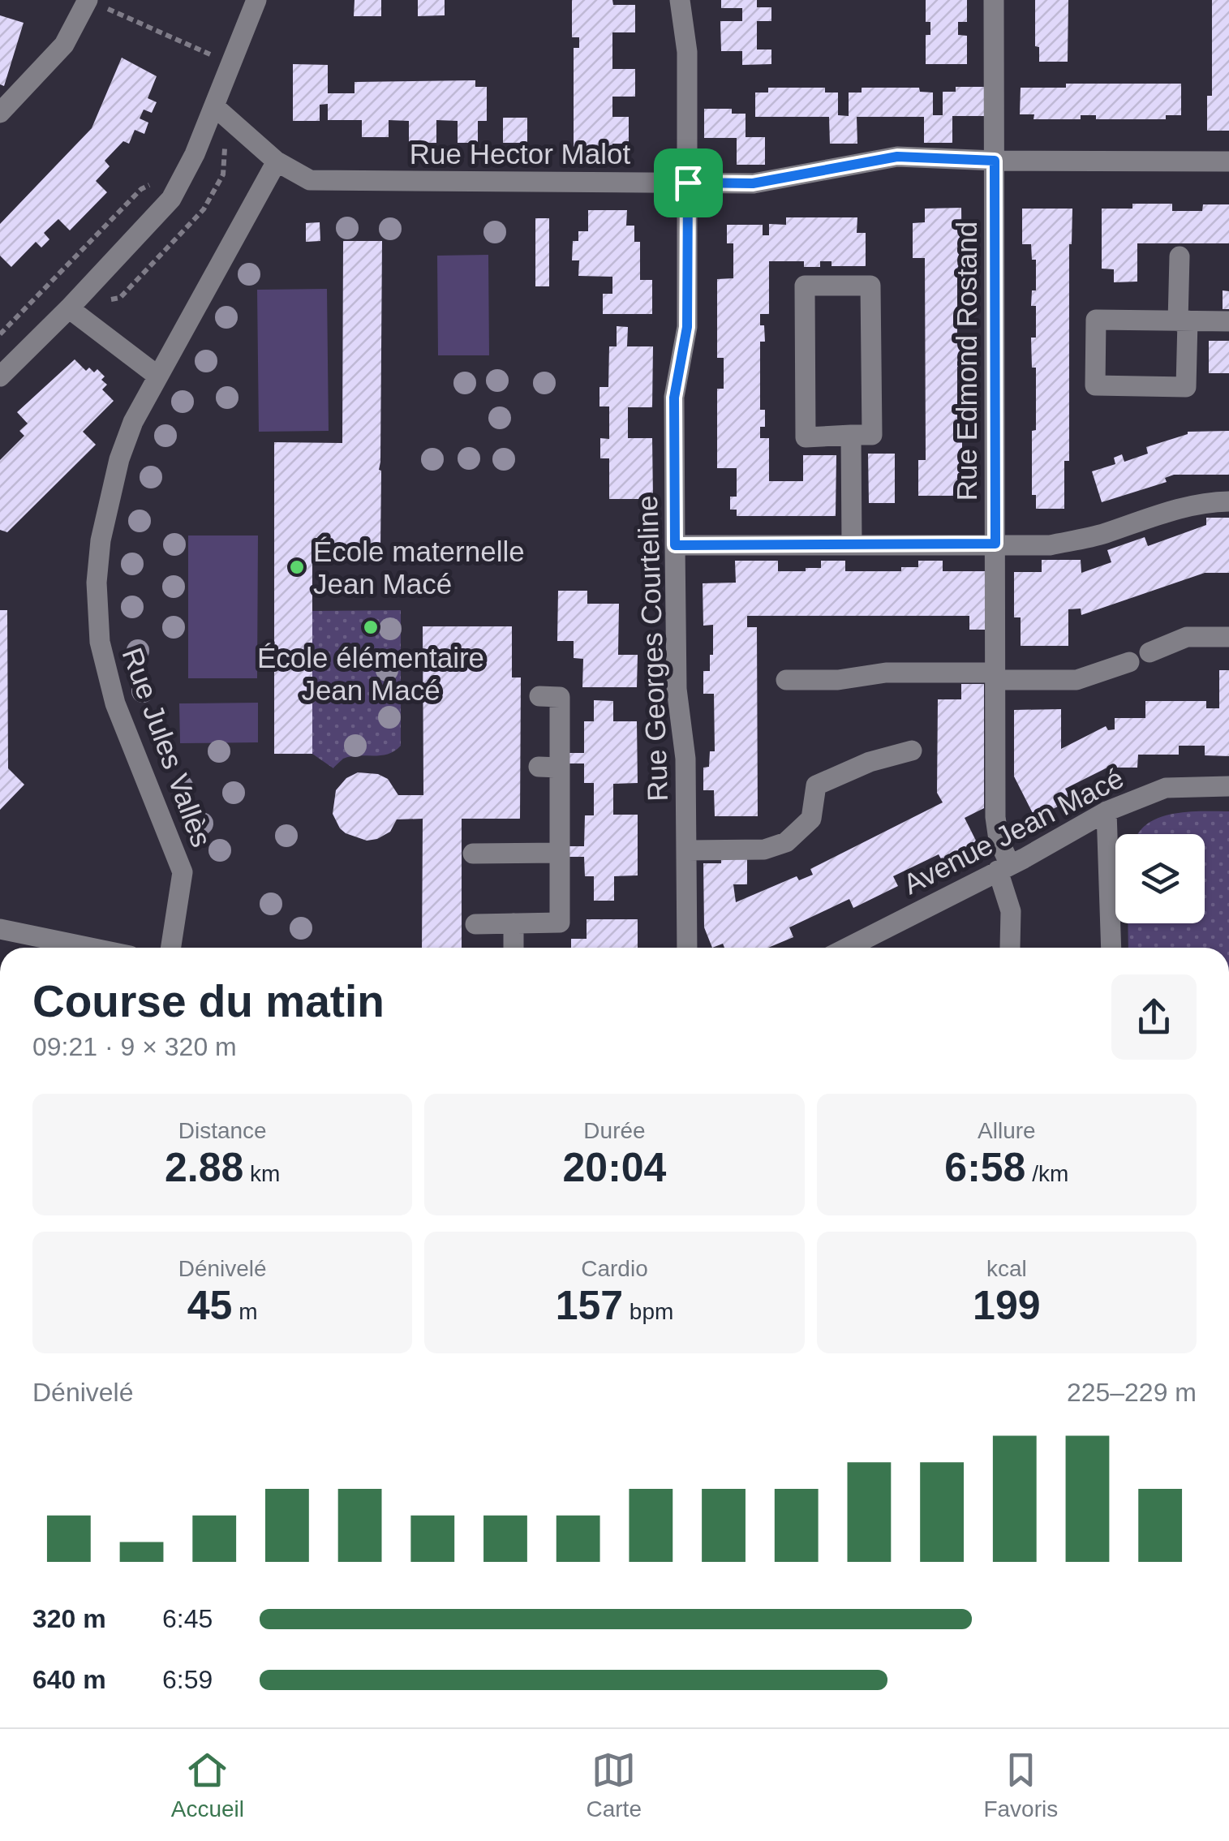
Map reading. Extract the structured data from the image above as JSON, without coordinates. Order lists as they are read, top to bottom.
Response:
{
  "streets": {
    "street": [
      "Rue Hector Malot",
      "Rue Edmond Rostand",
      "Rue Georges Courteline",
      "Rue Jules Vallès",
      "Avenue Jean Macé"
    ]
  },
  "crossings": [
    ["Rue Hector Malot", "Rue Edmond Rostand"],
    ["Rue Hector Malot", "Rue Georges Courteline"],
    ["Rue Hector Malot", "Rue Jules Vallès"],
    ["Rue Edmond Rostand", "Avenue Jean Macé"]
  ],
  "places": ["École maternelle Jean Macé", "École élémentaire Jean Macé"],
  "page": {
    "heading": ["Course du matin", "09:21 · 9 × 320 m"],
    "stats": [
      ["Distance", "2.88 km"],
      ["Durée", "20:04"],
      ["Allure", "6:58 /km"],
      ["Dénivelé", "45 m"],
      ["Cardio", "157 bpm"],
      ["kcal", "199"]
    ],
    "chart": ["Dénivelé", "225–229 m"],
    "list": [
      {
        "name": "320 m",
        "note": "6:45"
      },
      {
        "name": "640 m",
        "note": "6:59"
      }
    ],
    "tabs": ["Accueil", "Carte", "Favoris"]
  }
}
